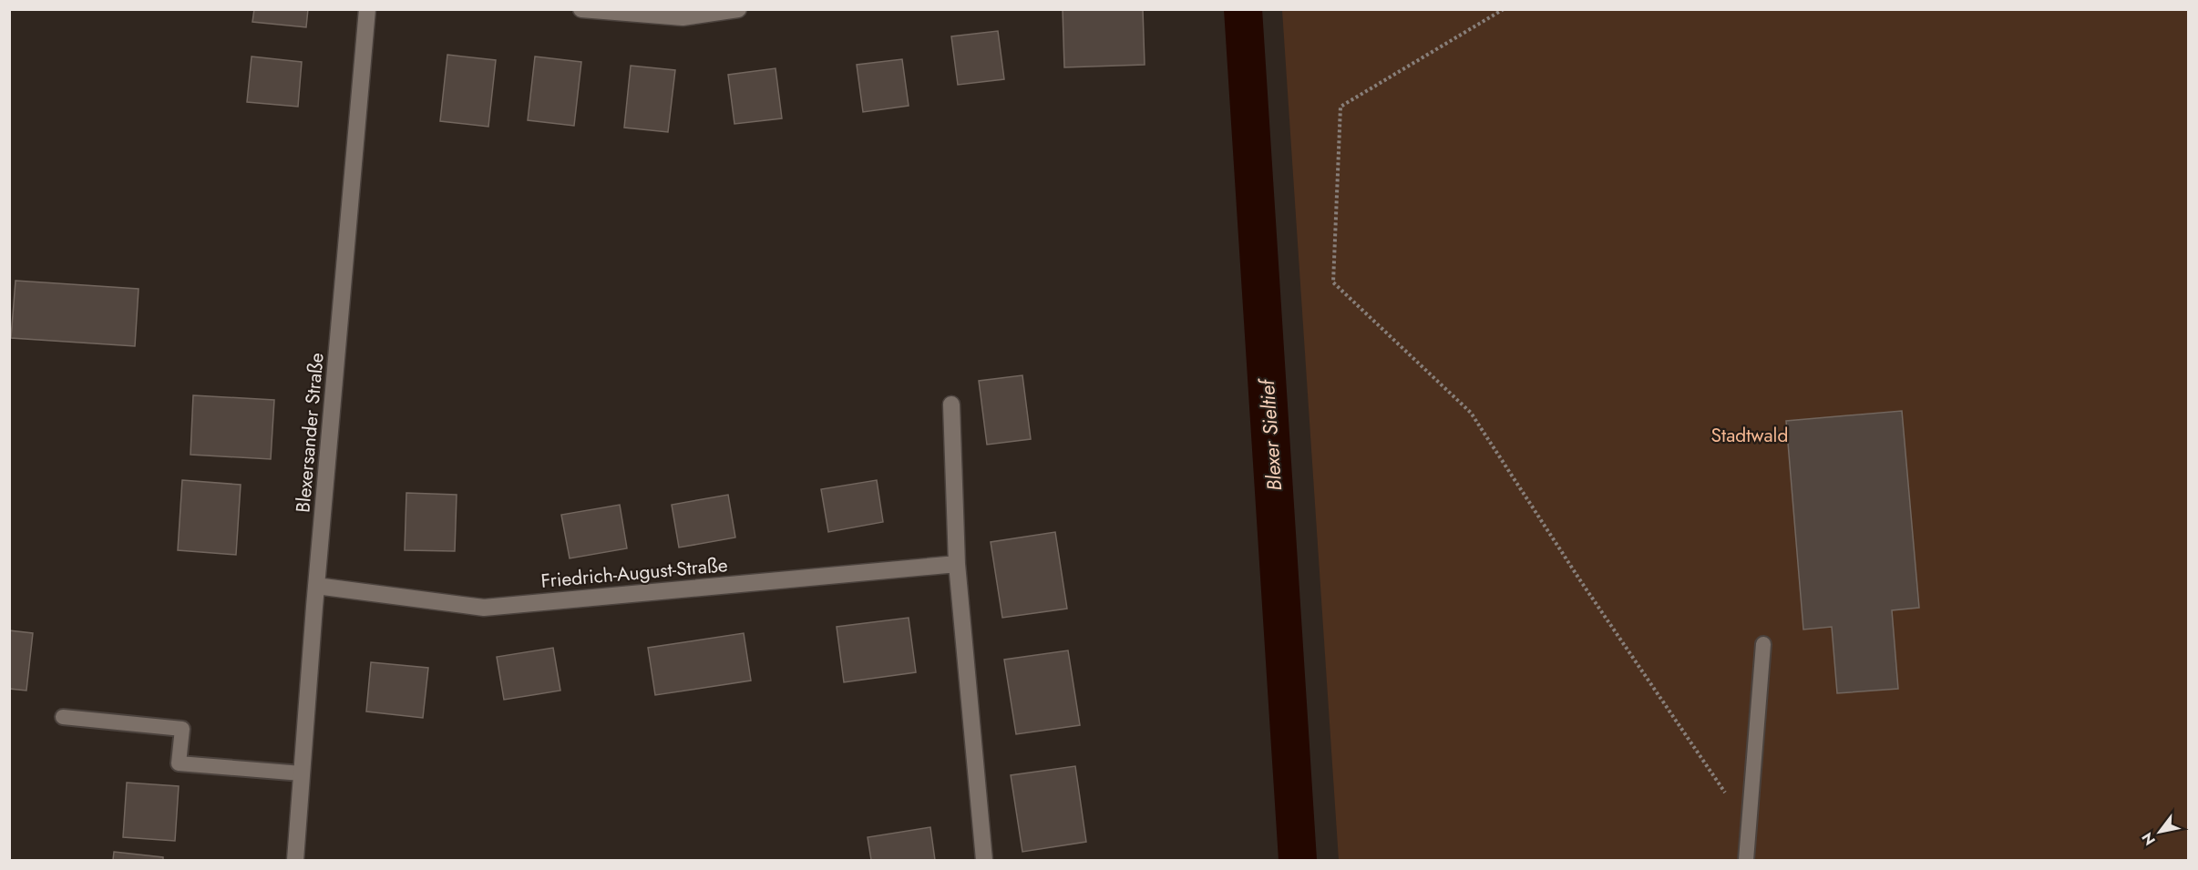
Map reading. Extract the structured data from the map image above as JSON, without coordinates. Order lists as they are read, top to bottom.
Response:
{
  "streets": {
    "street": ["Blexersander Straße", "Friedrich-August-Straße"]
  },
  "crossings": [
    ["Blexersander Straße", "Friedrich-August-Straße"]
  ],
  "water": ["Blexer Sieltief"],
  "parks": ["Stadtwald"],
  "north": "bottom left"
}
